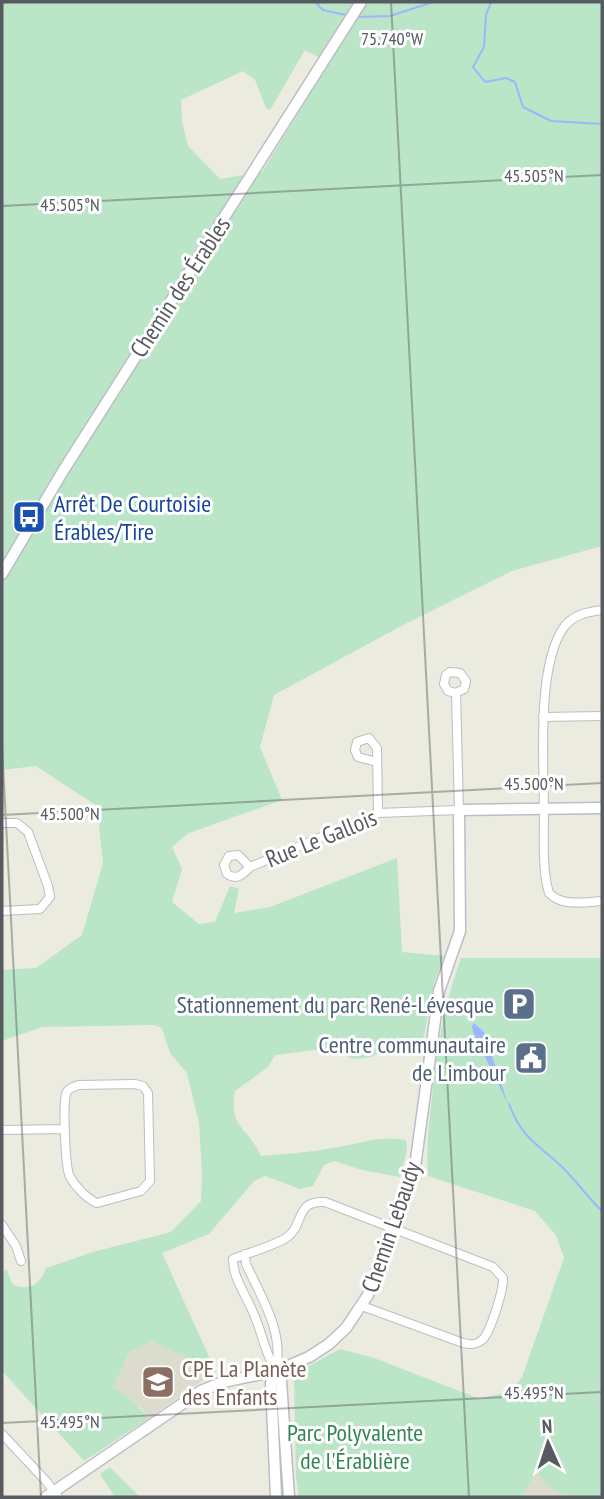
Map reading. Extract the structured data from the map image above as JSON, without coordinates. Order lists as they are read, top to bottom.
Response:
{
  "streets": {
    "street": ["Chemin des Érables", "Rue Le Gallois", "Chemin Lebaudy"]
  },
  "crossings": [
    ["Rue Le Gallois", "Chemin Lebaudy"]
  ],
  "parks": ["Parc Polyvalente de l'Érablière"],
  "places": {
    "bus stop": ["Arrêt De Courtoisie Érables/Tire"],
    "parking": ["Stationnement du parc René-Lévesque"],
    "public building": ["Centre communautaire de Limbour"],
    "school or university": ["CPE La Planète des Enfants"]
  },
  "north": "top",
  "coordinates": [
    "75.740°W",
    "45.505°N",
    "45.500°N",
    "45.495°N"
  ]
}
